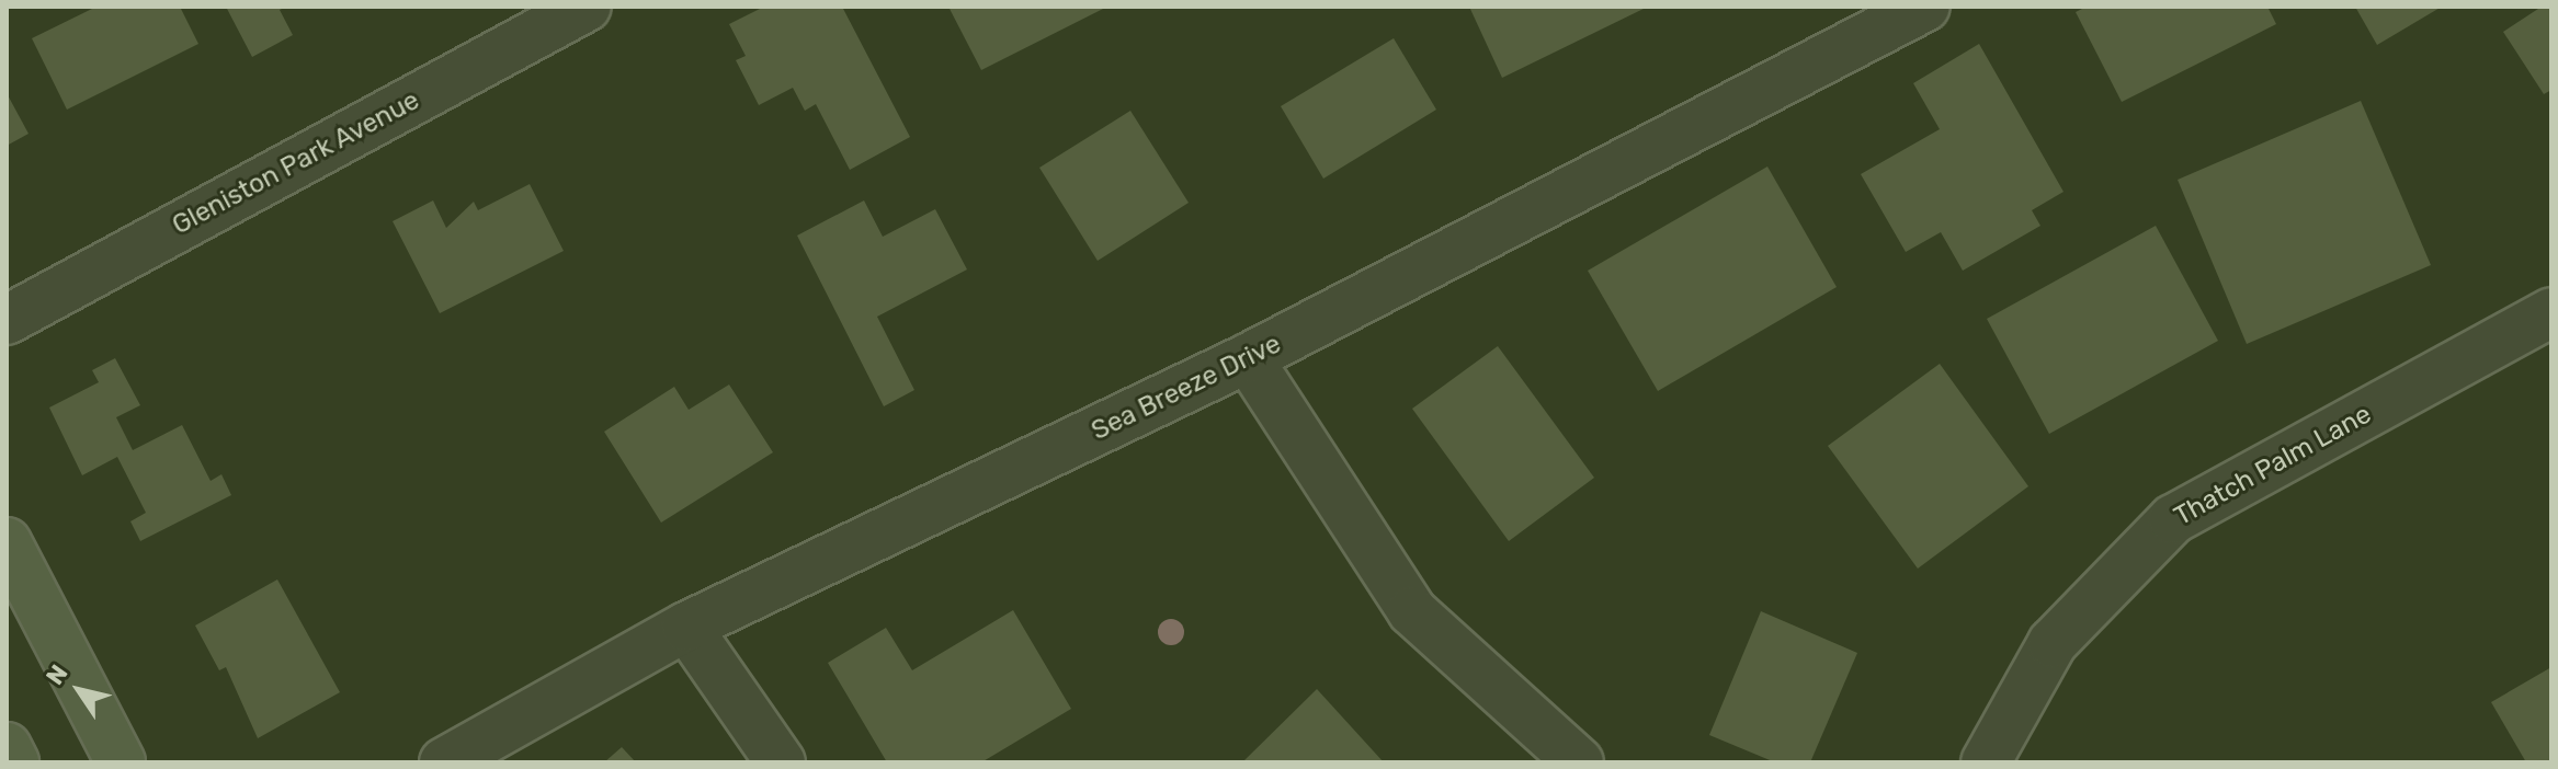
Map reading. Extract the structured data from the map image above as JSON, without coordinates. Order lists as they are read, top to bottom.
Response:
{
  "streets": {
    "street": ["Gleniston Park Avenue", "Sea Breeze Drive", "Thatch Palm Lane"]
  },
  "north": "top left"
}
